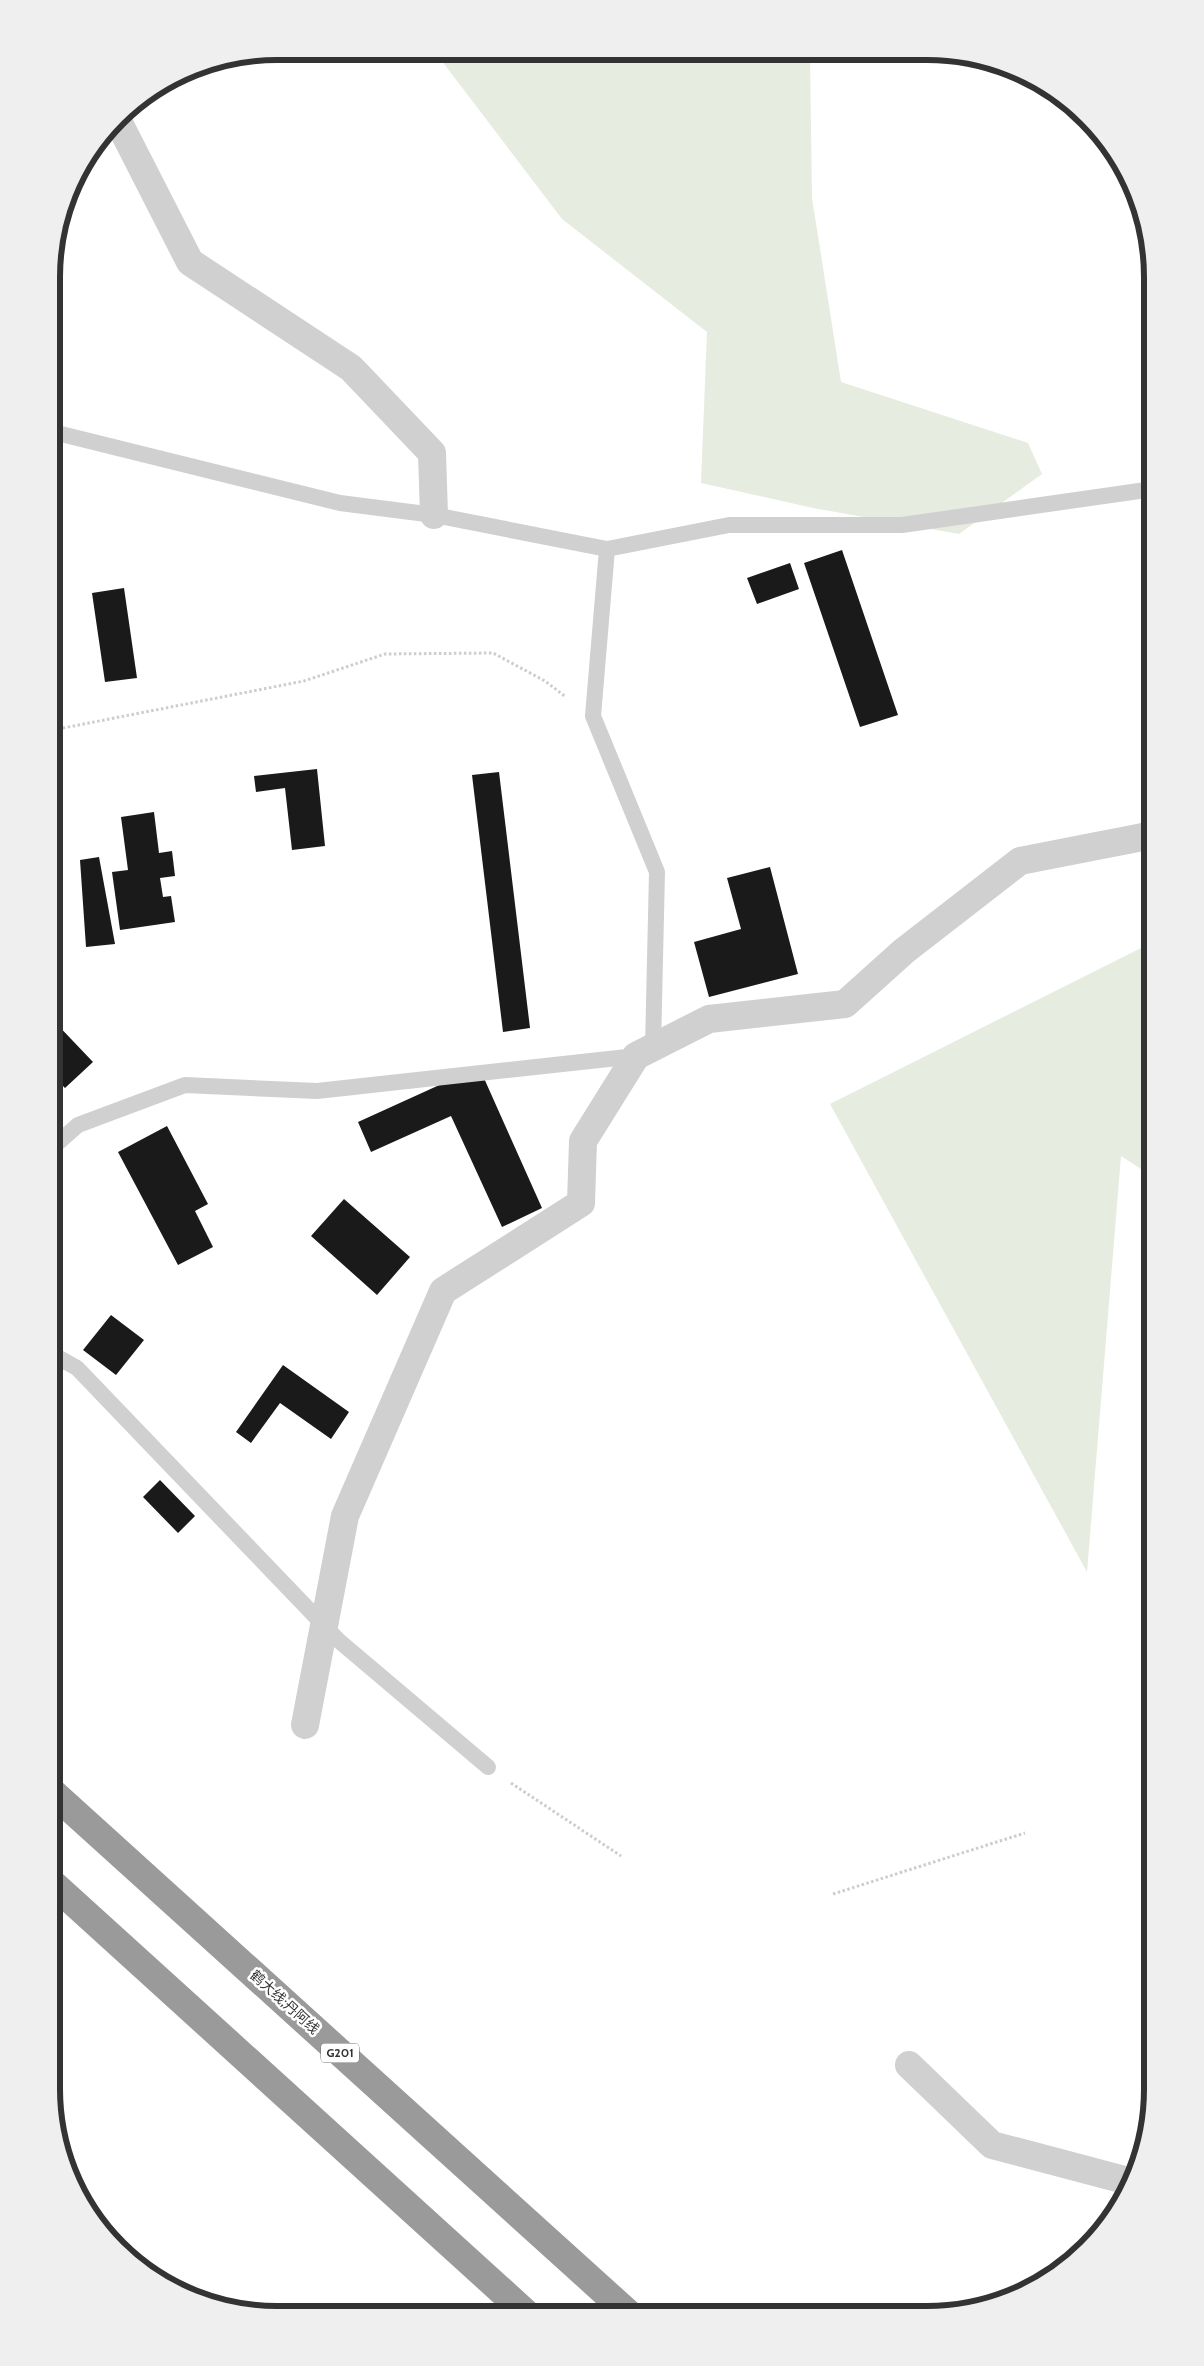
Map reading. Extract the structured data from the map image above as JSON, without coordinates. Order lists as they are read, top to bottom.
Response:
{
  "streets": {
    "highway": ["鹤大线;丹阿线", "G201"]
  }
}
